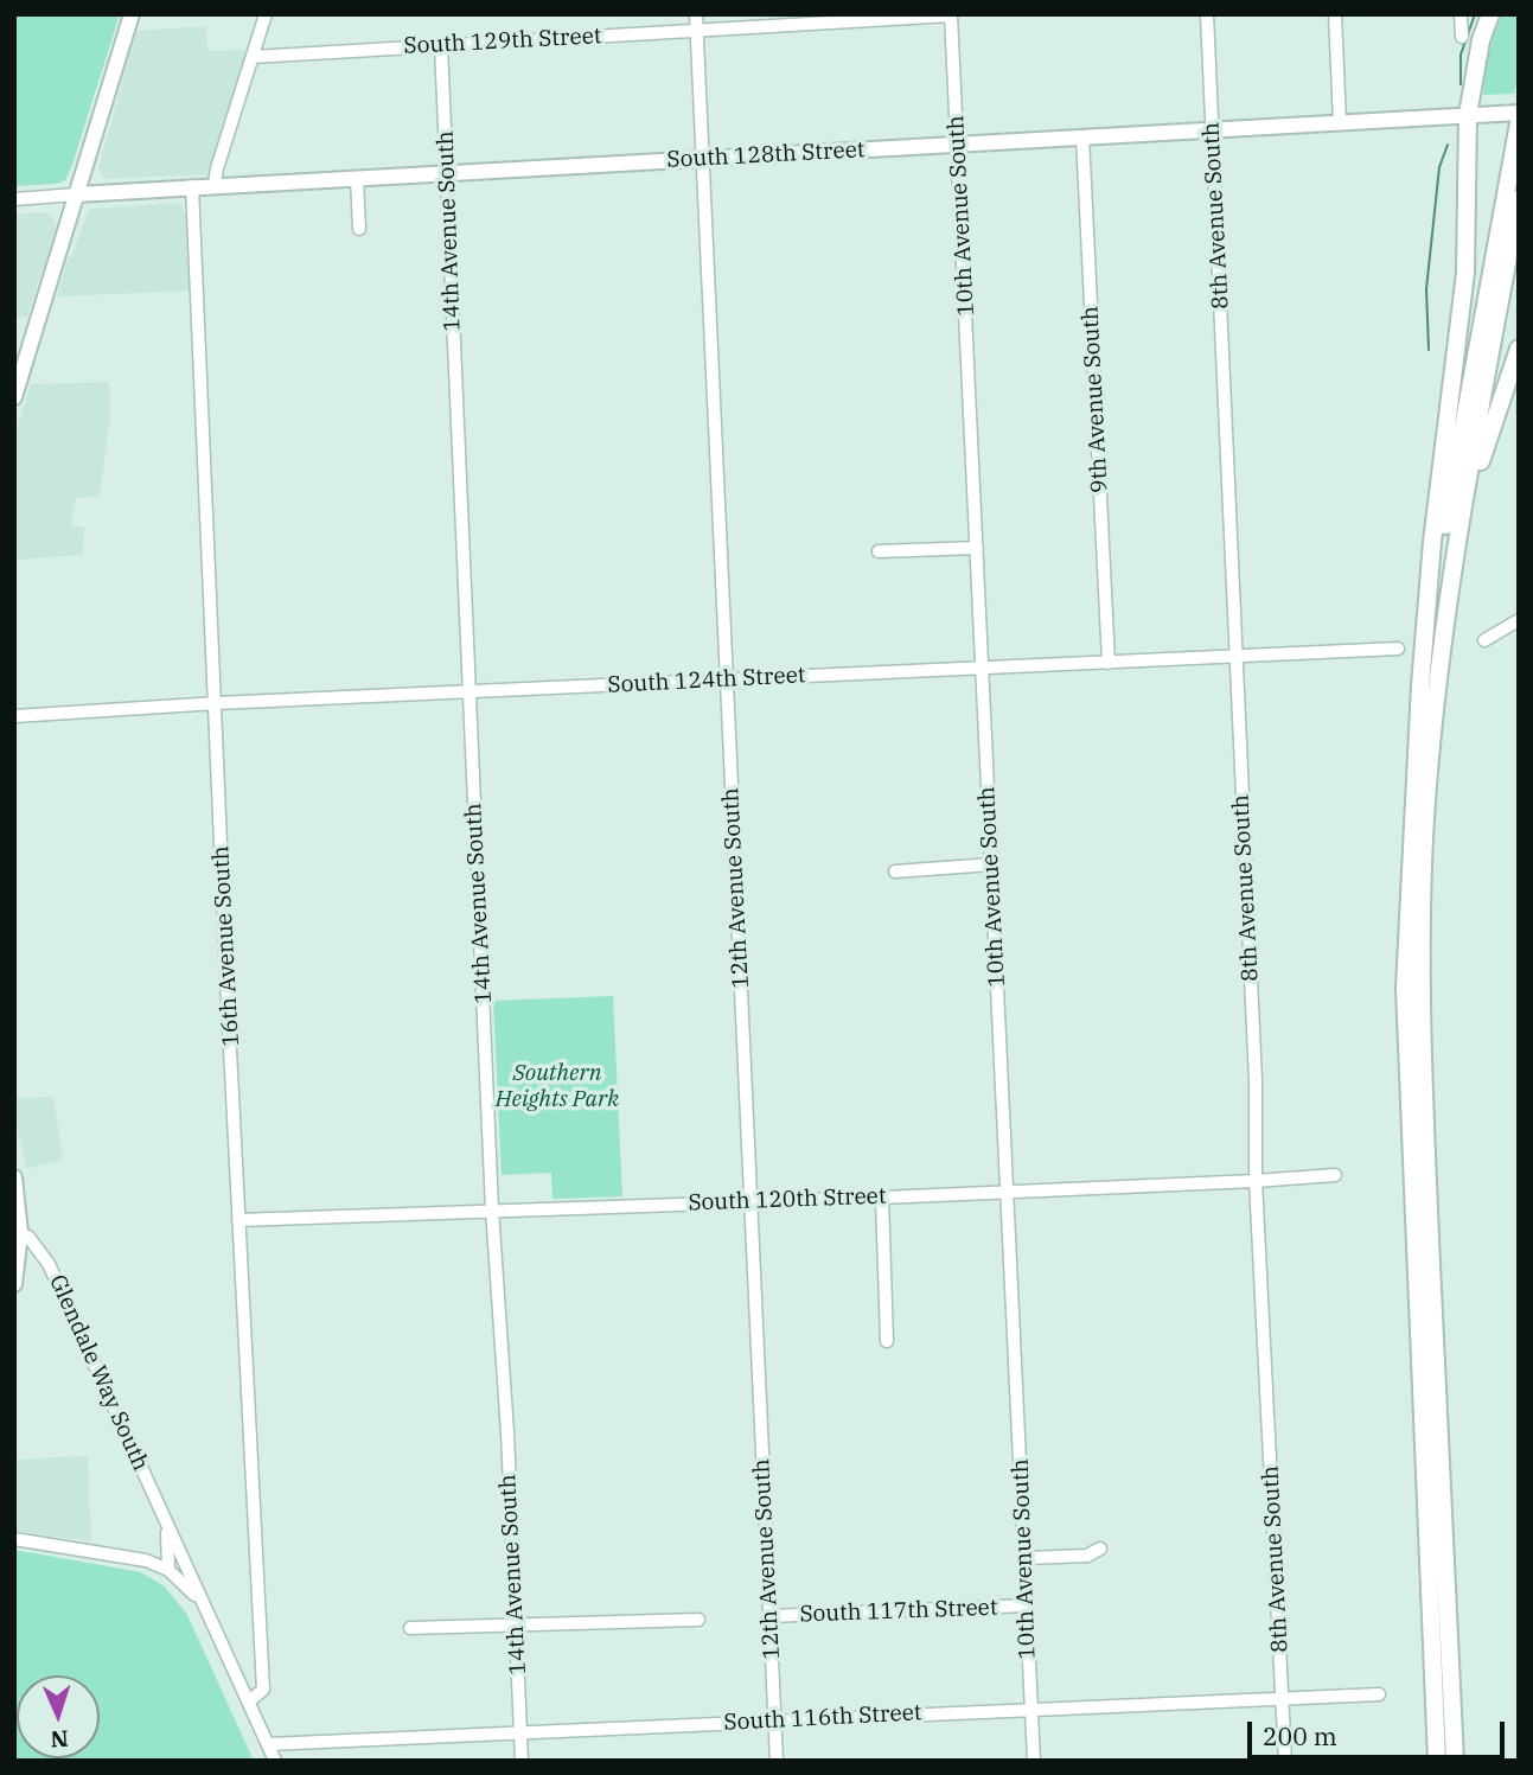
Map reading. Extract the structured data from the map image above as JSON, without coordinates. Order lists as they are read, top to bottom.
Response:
{
  "streets": {
    "main road": ["South 128th Street"],
    "street": [
      "South 129th Street",
      "10th Avenue South",
      "8th Avenue South",
      "14th Avenue South",
      "9th Avenue South",
      "South 124th Street",
      "12th Avenue South",
      "16th Avenue South",
      "South 120th Street",
      "Glendale Way South",
      "South 117th Street",
      "South 116th Street"
    ]
  },
  "crossings": [
    ["South 129th Street", "10th Avenue South"],
    ["South 129th Street", "14th Avenue South"],
    ["South 129th Street", "12th Avenue South"],
    ["South 128th Street", "10th Avenue South"],
    ["South 128th Street", "8th Avenue South"],
    ["South 128th Street", "14th Avenue South"],
    ["South 128th Street", "9th Avenue South"],
    ["South 128th Street", "12th Avenue South"],
    ["South 128th Street", "16th Avenue South"],
    ["10th Avenue South", "South 124th Street"],
    ["10th Avenue South", "South 120th Street"],
    ["10th Avenue South", "South 117th Street"],
    ["10th Avenue South", "South 116th Street"],
    ["8th Avenue South", "South 124th Street"],
    ["8th Avenue South", "South 120th Street"],
    ["8th Avenue South", "South 116th Street"],
    ["14th Avenue South", "South 124th Street"],
    ["14th Avenue South", "South 120th Street"],
    ["14th Avenue South", "South 116th Street"],
    ["9th Avenue South", "South 124th Street"],
    ["South 124th Street", "12th Avenue South"],
    ["South 124th Street", "16th Avenue South"],
    ["12th Avenue South", "South 120th Street"],
    ["12th Avenue South", "South 117th Street"],
    ["12th Avenue South", "South 116th Street"],
    ["16th Avenue South", "South 120th Street"],
    ["16th Avenue South", "Glendale Way South"],
    ["Glendale Way South", "South 116th Street"]
  ],
  "parks": ["Southern Heights Park"],
  "scale_bar": "200 m",
  "north": "bottom"
}
